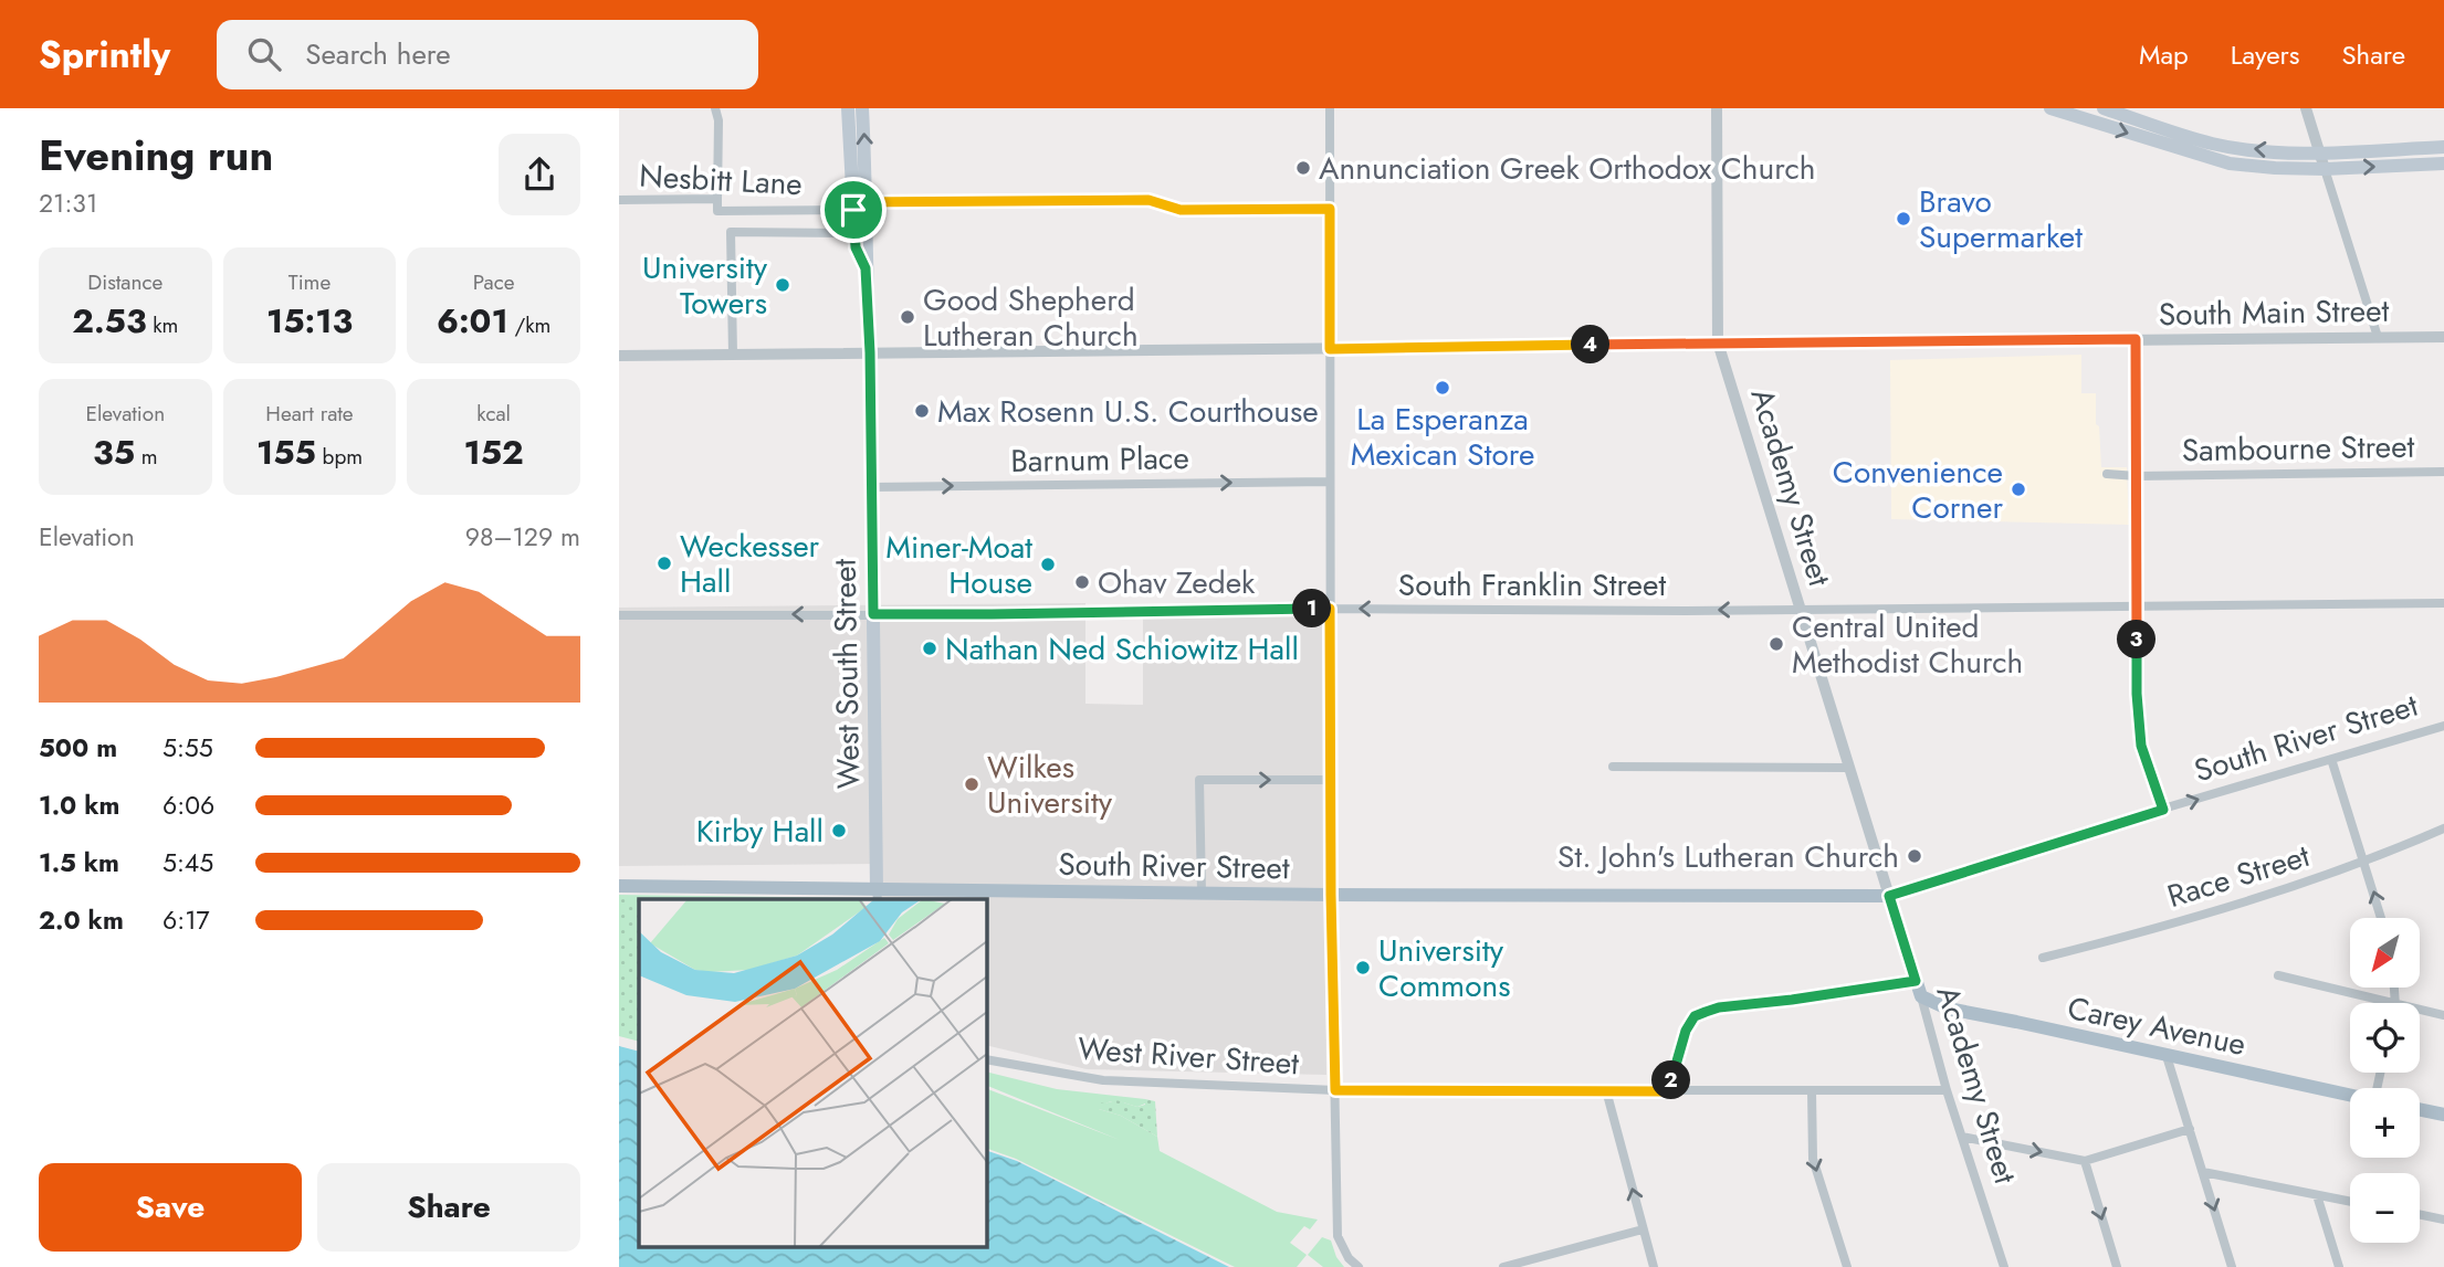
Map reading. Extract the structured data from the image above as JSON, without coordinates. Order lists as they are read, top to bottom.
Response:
{
  "streets": {
    "main road": [
      "Academy Street",
      "West South Street",
      "South River Street",
      "Carey Avenue"
    ],
    "street": [
      "Nesbitt Lane",
      "South Main Street",
      "Sambourne Street",
      "Barnum Place",
      "South Franklin Street",
      "Race Street",
      "West River Street"
    ]
  },
  "crossings": [
    ["South Main Street", "Academy Street"],
    ["South Main Street", "West South Street"],
    ["Barnum Place", "West South Street"],
    ["Academy Street", "South Franklin Street"],
    ["Academy Street", "South River Street"],
    ["Academy Street", "Carey Avenue"],
    ["Academy Street", "West River Street"],
    ["South Franklin Street", "West South Street"],
    ["West South Street", "South River Street"]
  ],
  "one_way": ["Barnum Place", "South Franklin Street"],
  "places": [
    "Annunciation Greek Orthodox Church",
    "Bravo Supermarket",
    "University Towers",
    "Good Shepherd Lutheran Church",
    "La Esperanza Mexican Store",
    "Max Rosenn U.S. Courthouse",
    "Convenience Corner",
    "Weckesser Hall",
    "Miner-Moat House",
    "Ohav Zedek",
    "Central United Methodist Church",
    "Nathan Ned Schiowitz Hall",
    "Wilkes University",
    "Kirby Hall",
    "St. John's Lutheran Church",
    "University Commons"
  ],
  "north": "bottom left",
  "page": {
    "header": "Sprintly",
    "search": "Search here",
    "nav": ["Map", "Layers", "Share"],
    "heading": ["Evening run", "21:31"],
    "stats": [
      ["Distance", "2.53 km"],
      ["Time", "15:13"],
      ["Pace", "6:01 /km"],
      ["Elevation", "35 m"],
      ["Heart rate", "155 bpm"],
      ["kcal", "152"]
    ],
    "pins": [
      "4",
      "1",
      "3",
      "2"
    ],
    "chart": ["Elevation", "98–129 m"],
    "list": [
      {
        "name": "500 m",
        "note": "5:55"
      },
      {
        "name": "1.0 km",
        "note": "6:06"
      },
      {
        "name": "1.5 km",
        "note": "5:45"
      },
      {
        "name": "2.0 km",
        "note": "6:17"
      }
    ],
    "map_buttons": ["+", "−"],
    "buttons": ["Save", "Share"]
  }
}
